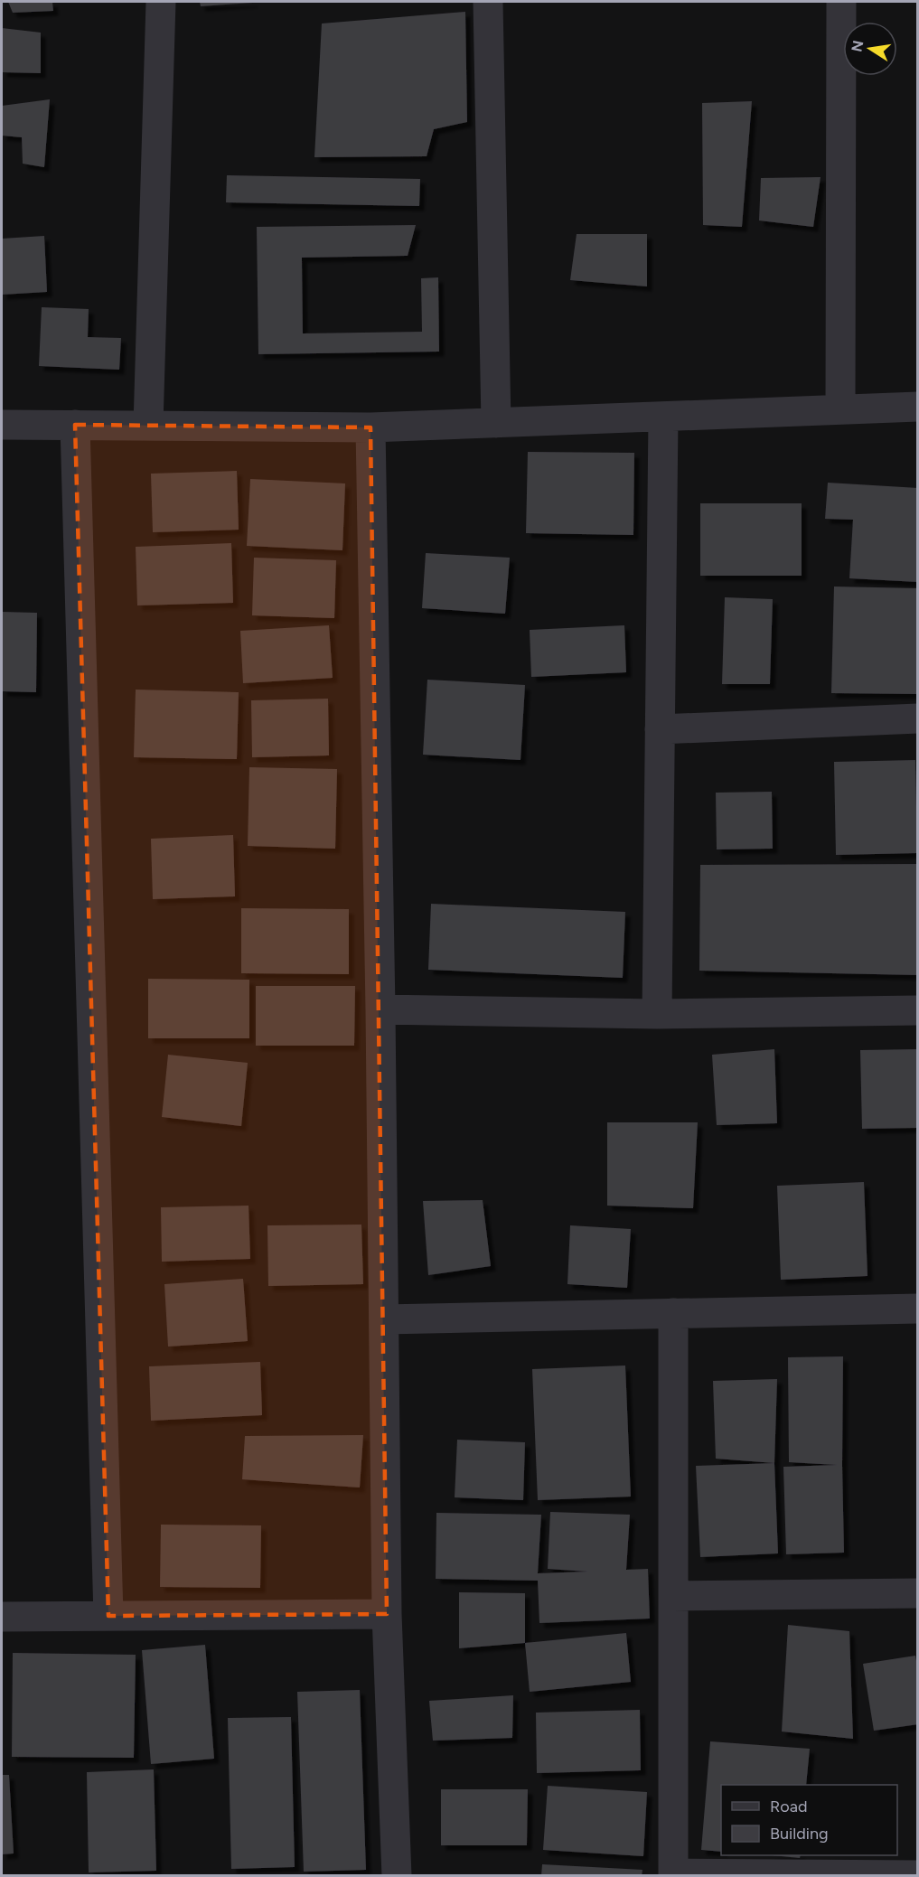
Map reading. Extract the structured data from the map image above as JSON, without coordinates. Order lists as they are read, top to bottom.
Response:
{
  "legend": ["Road", "Building"],
  "north": "left"
}
